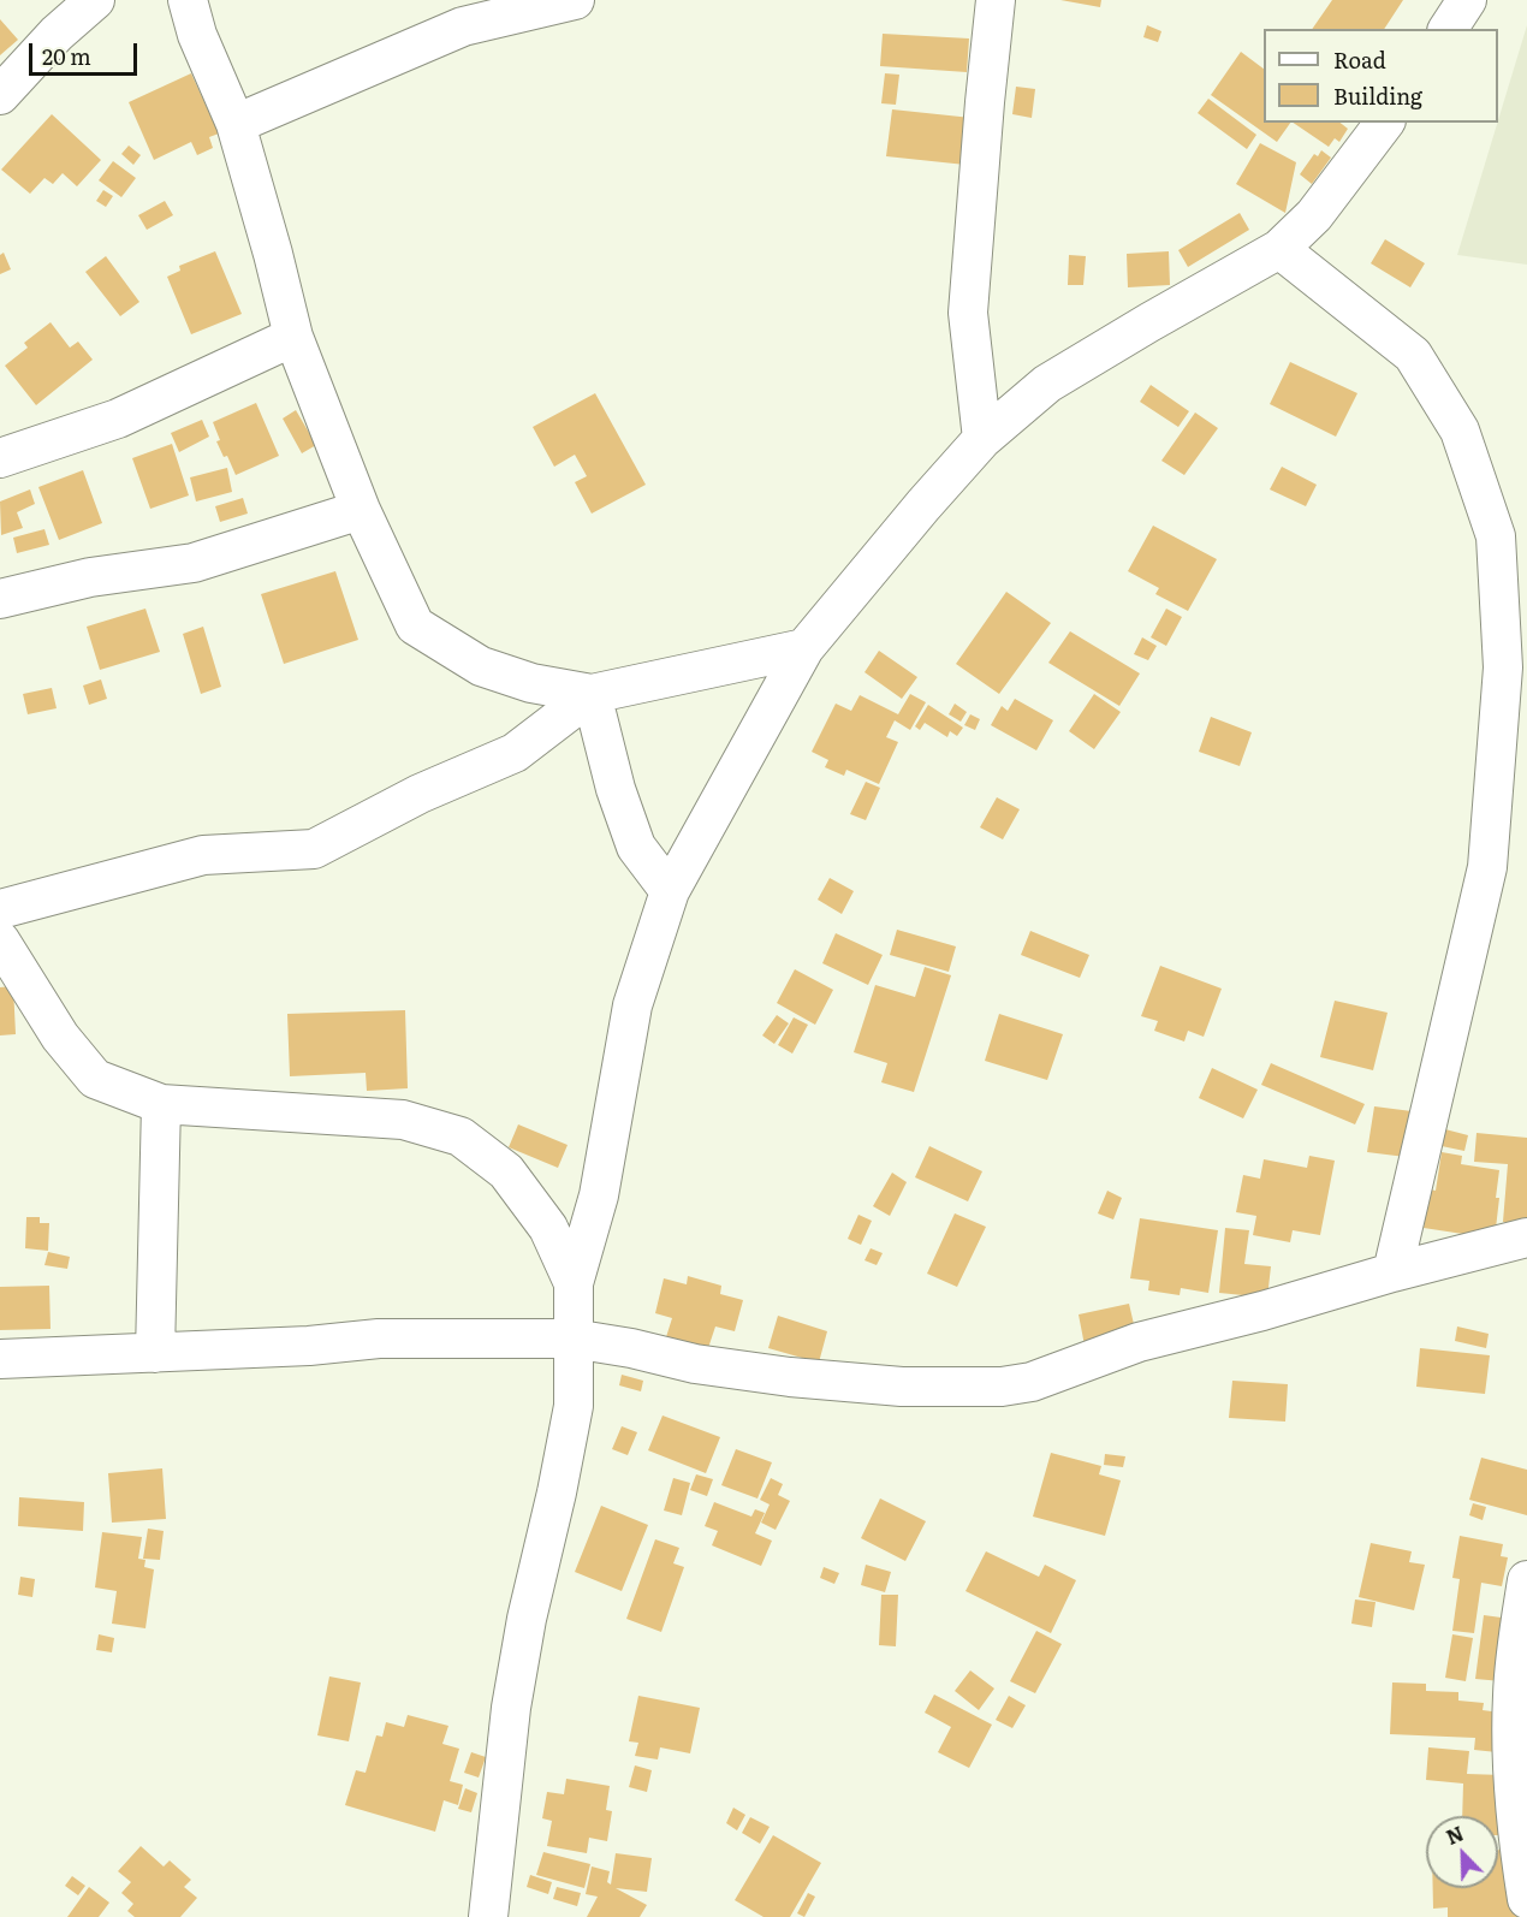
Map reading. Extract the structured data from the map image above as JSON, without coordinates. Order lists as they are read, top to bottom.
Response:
{
  "legend": ["Road", "Building"],
  "scale_bar": "20 m",
  "north": "top left"
}
